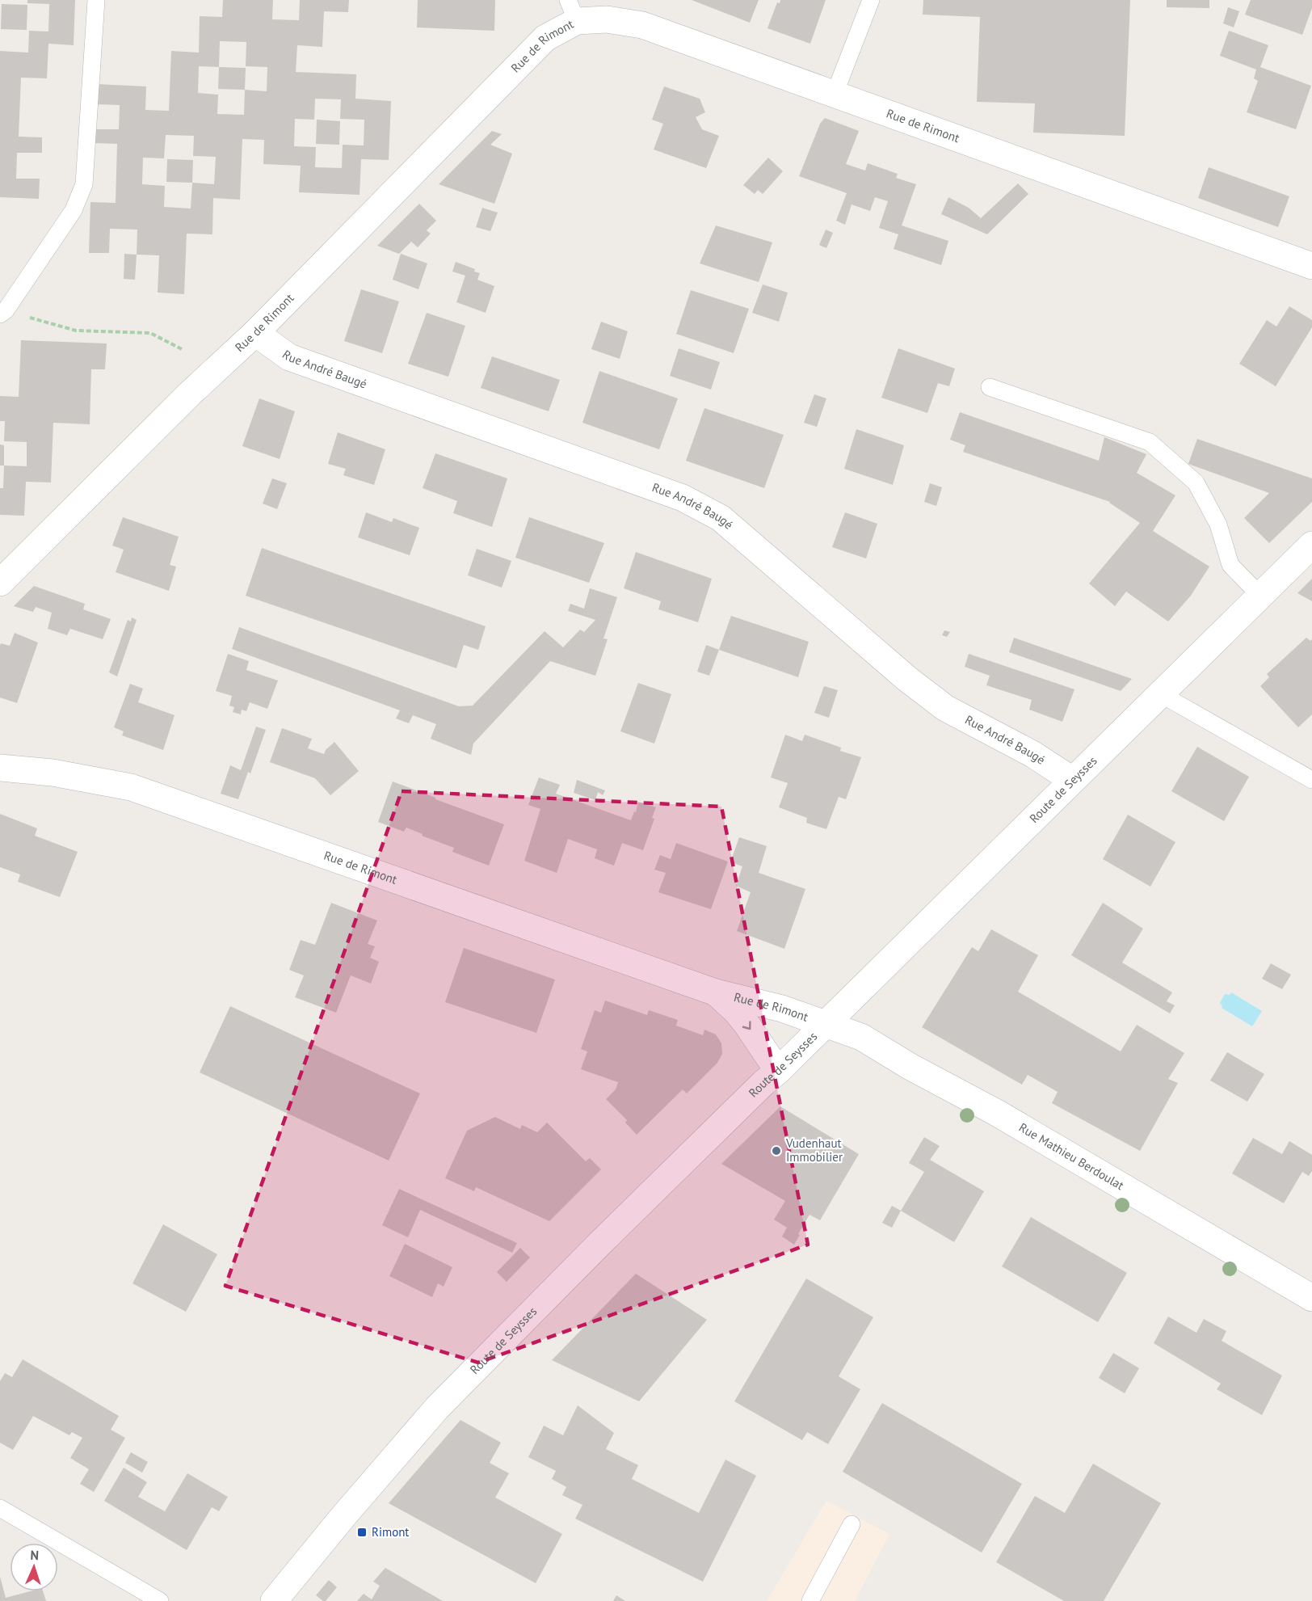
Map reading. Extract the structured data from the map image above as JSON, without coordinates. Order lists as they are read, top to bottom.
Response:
{
  "streets": {
    "street": [
      "Rue de Rimont",
      "Rue André Baugé",
      "Route de Seysses",
      "Rue Mathieu Berdoulat"
    ]
  },
  "crossings": [
    ["Rue de Rimont", "Rue André Baugé"],
    ["Rue de Rimont", "Route de Seysses"],
    ["Rue de Rimont", "Rue Mathieu Berdoulat"],
    ["Rue André Baugé", "Route de Seysses"],
    ["Route de Seysses", "Rue Mathieu Berdoulat"]
  ],
  "places": {
    "other": ["Vudenhaut Immobilier"],
    "transit": ["Rimont"]
  },
  "north": "top"
}
